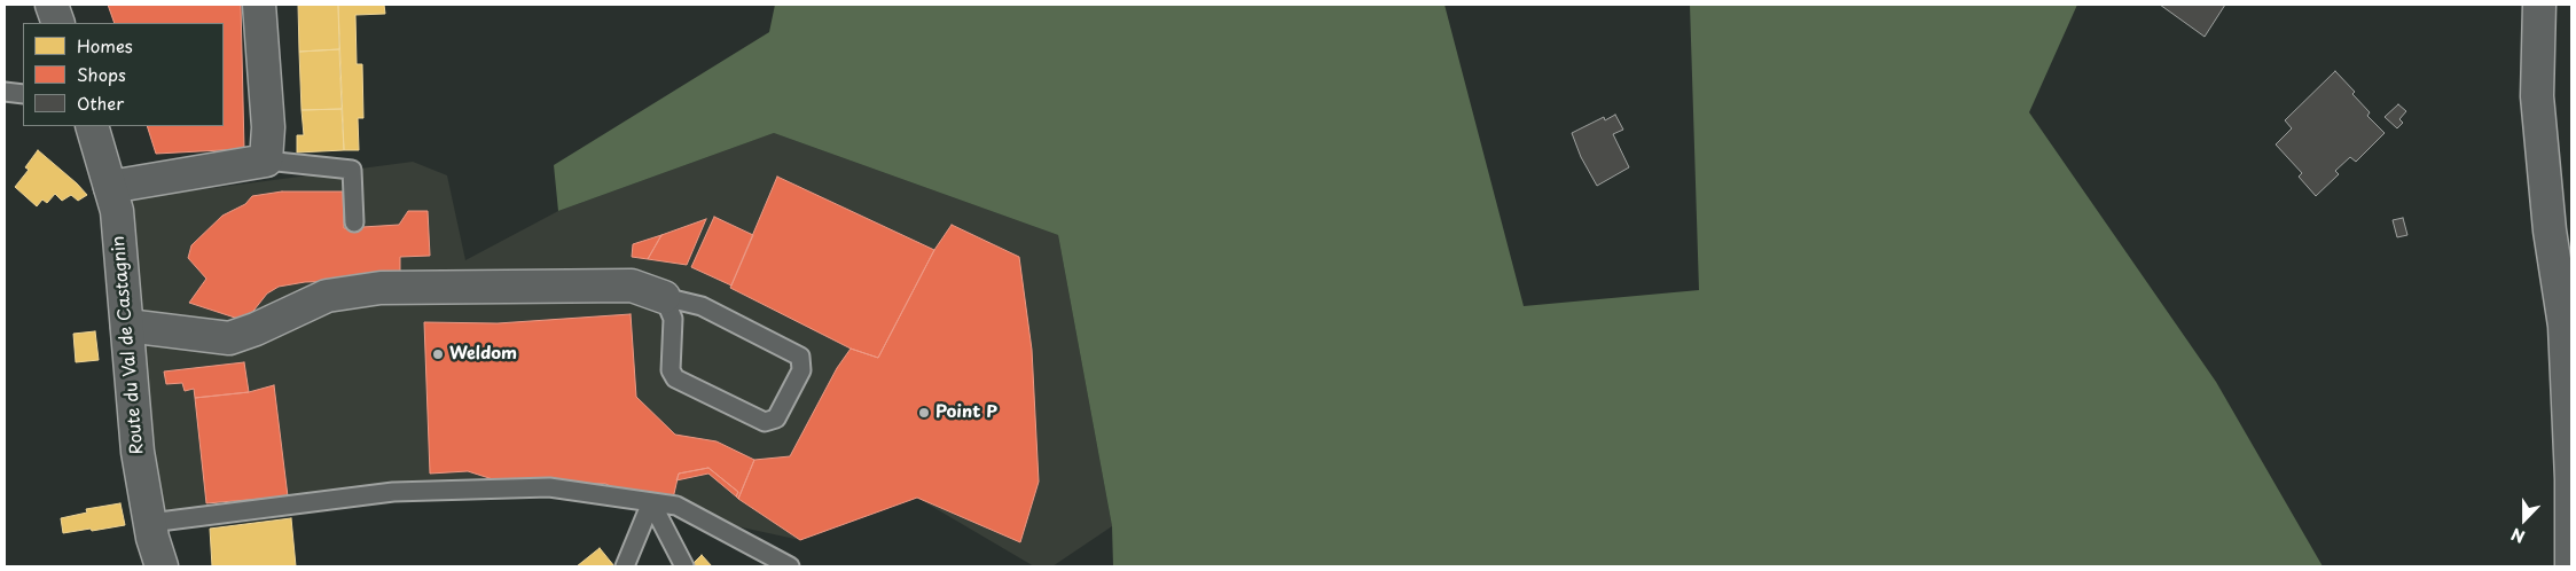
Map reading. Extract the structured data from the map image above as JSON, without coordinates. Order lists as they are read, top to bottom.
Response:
{
  "streets": {
    "street": ["Route du Val de Castagnin"]
  },
  "places": ["Weldom", "Point P"],
  "legend": ["Homes", "Shops", "Other"],
  "north": "bottom"
}
